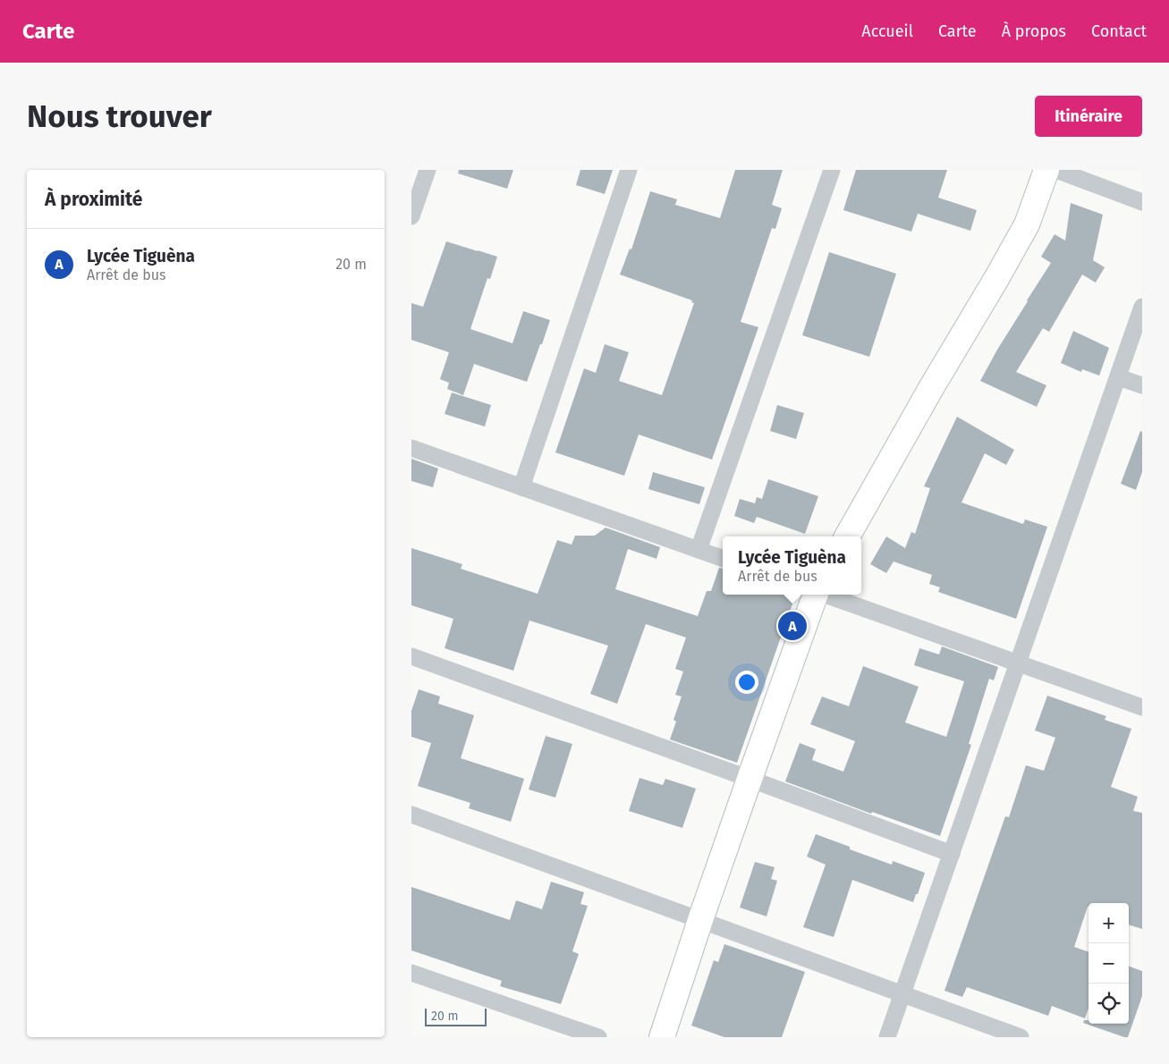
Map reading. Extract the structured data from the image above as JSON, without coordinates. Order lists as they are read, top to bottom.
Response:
{
  "scale_bar": "20 m",
  "page": {
    "header": "Carte",
    "nav": [
      "Accueil",
      "Carte",
      "À propos",
      "Contact"
    ],
    "buttons": "Itinéraire",
    "title": "Nous trouver",
    "heading": "À proximité",
    "list": [
      {
        "mark": "A",
        "name": "Lycée Tiguèna",
        "note": "Arrêt de bus",
        "value": "20 m"
      }
    ],
    "popup": ["Lycée Tiguèna", "Arrêt de bus"],
    "pins": "A",
    "map_buttons": ["+", "−"],
    "scale": "20 m"
  }
}
